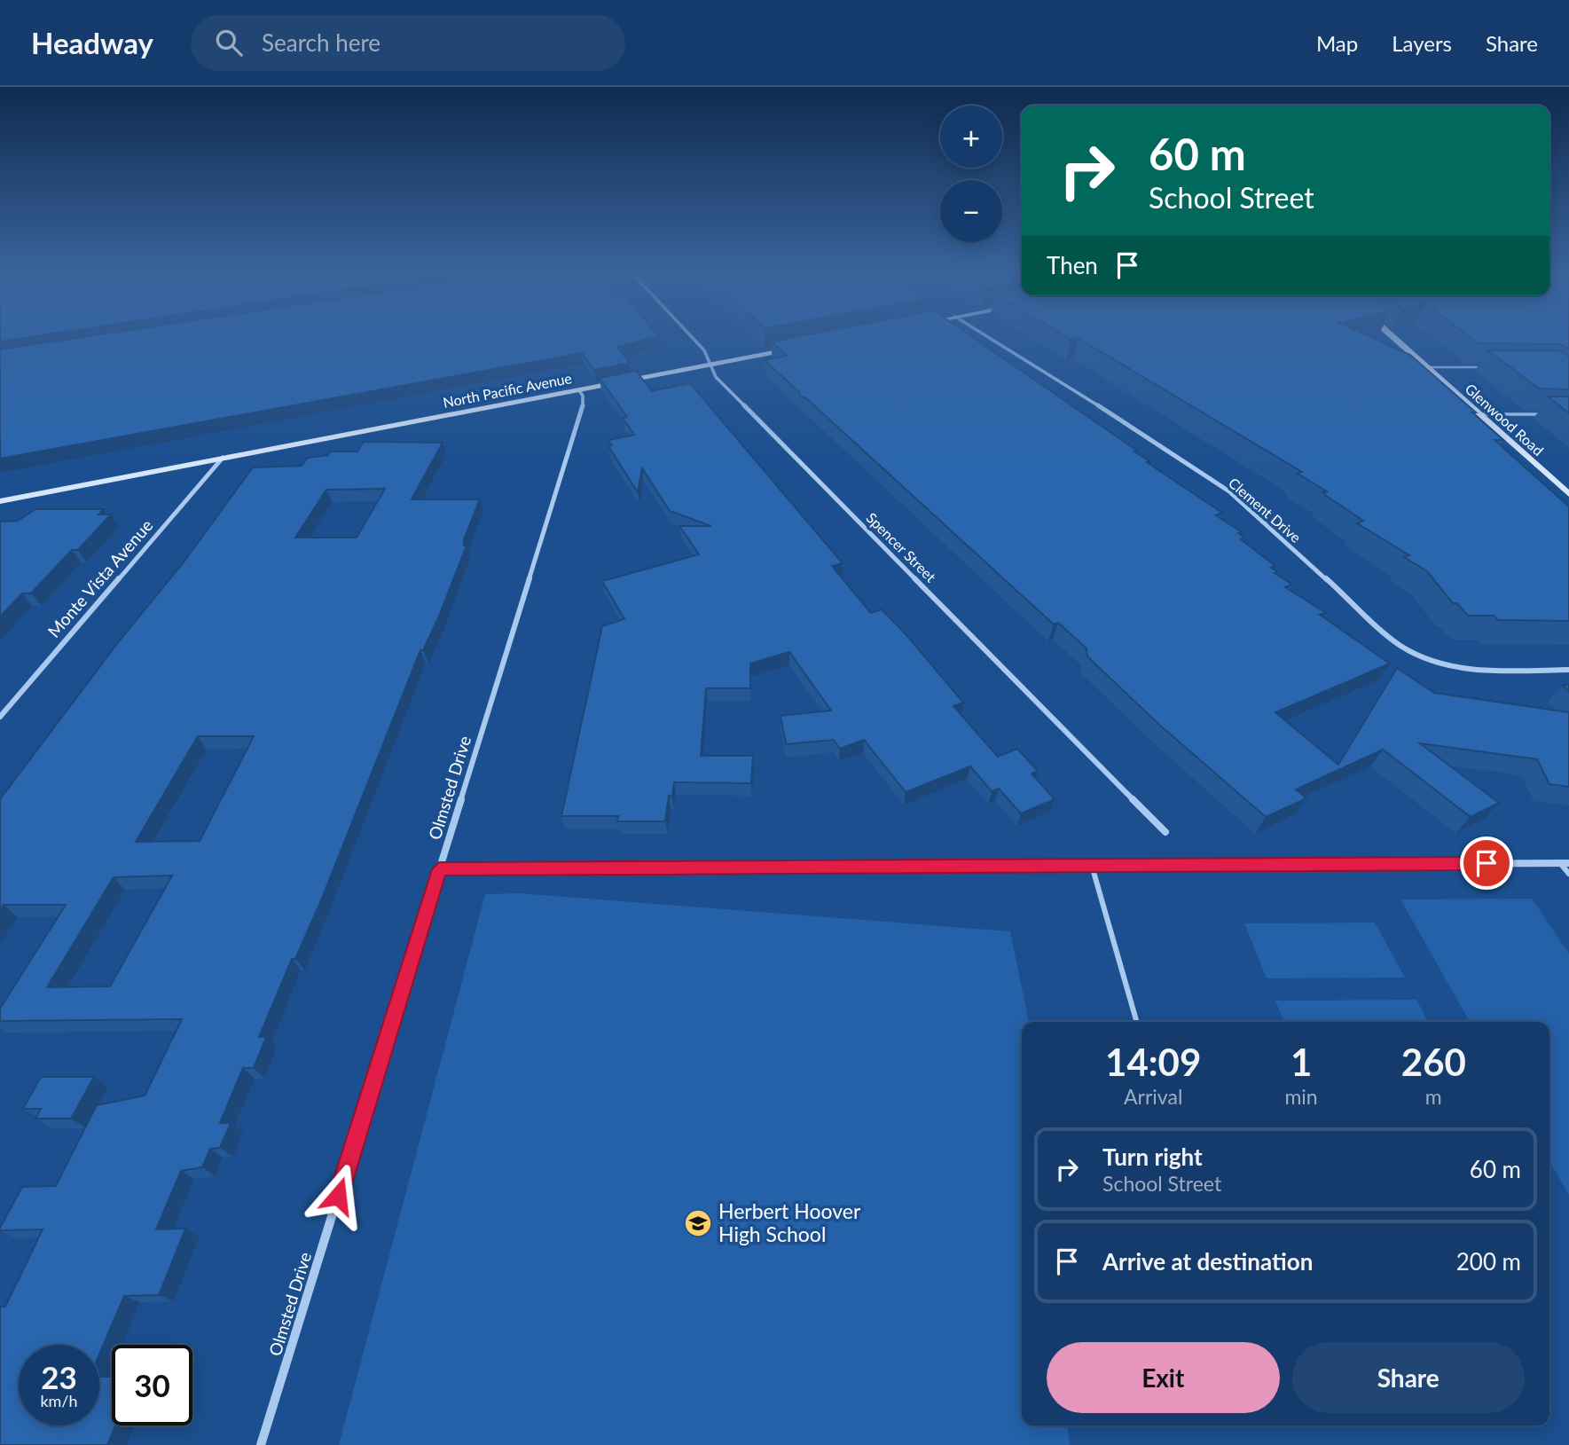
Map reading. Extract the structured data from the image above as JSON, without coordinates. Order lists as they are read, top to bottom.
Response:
{
  "streets": {
    "street": [
      "North Pacific Avenue",
      "Glenwood Road",
      "Clement Drive",
      "Spencer Street",
      "Monte Vista Avenue",
      "Olmsted Drive"
    ]
  },
  "crossings": [
    ["North Pacific Avenue", "Spencer Street"],
    ["North Pacific Avenue", "Monte Vista Avenue"],
    ["North Pacific Avenue", "Olmsted Drive"]
  ],
  "places": {
    "school or university": ["Herbert Hoover High School"]
  },
  "page": {
    "header": "Headway",
    "search": "Search here",
    "nav": ["Map", "Layers", "Share"],
    "map_buttons": ["+", "−"],
    "turn": ["60 m", "School Street"],
    "then": "Then",
    "eta": [
      "14:09",
      "Arrival",
      "1",
      "min",
      "260",
      "m"
    ],
    "list": [
      {
        "name": "Turn right",
        "note": "School Street",
        "value": "60 m"
      },
      {
        "name": "Arrive at destination",
        "value": "200 m"
      }
    ],
    "buttons": ["Exit", "Share"],
    "speed": "23 km/h",
    "limit": "30"
  }
}
